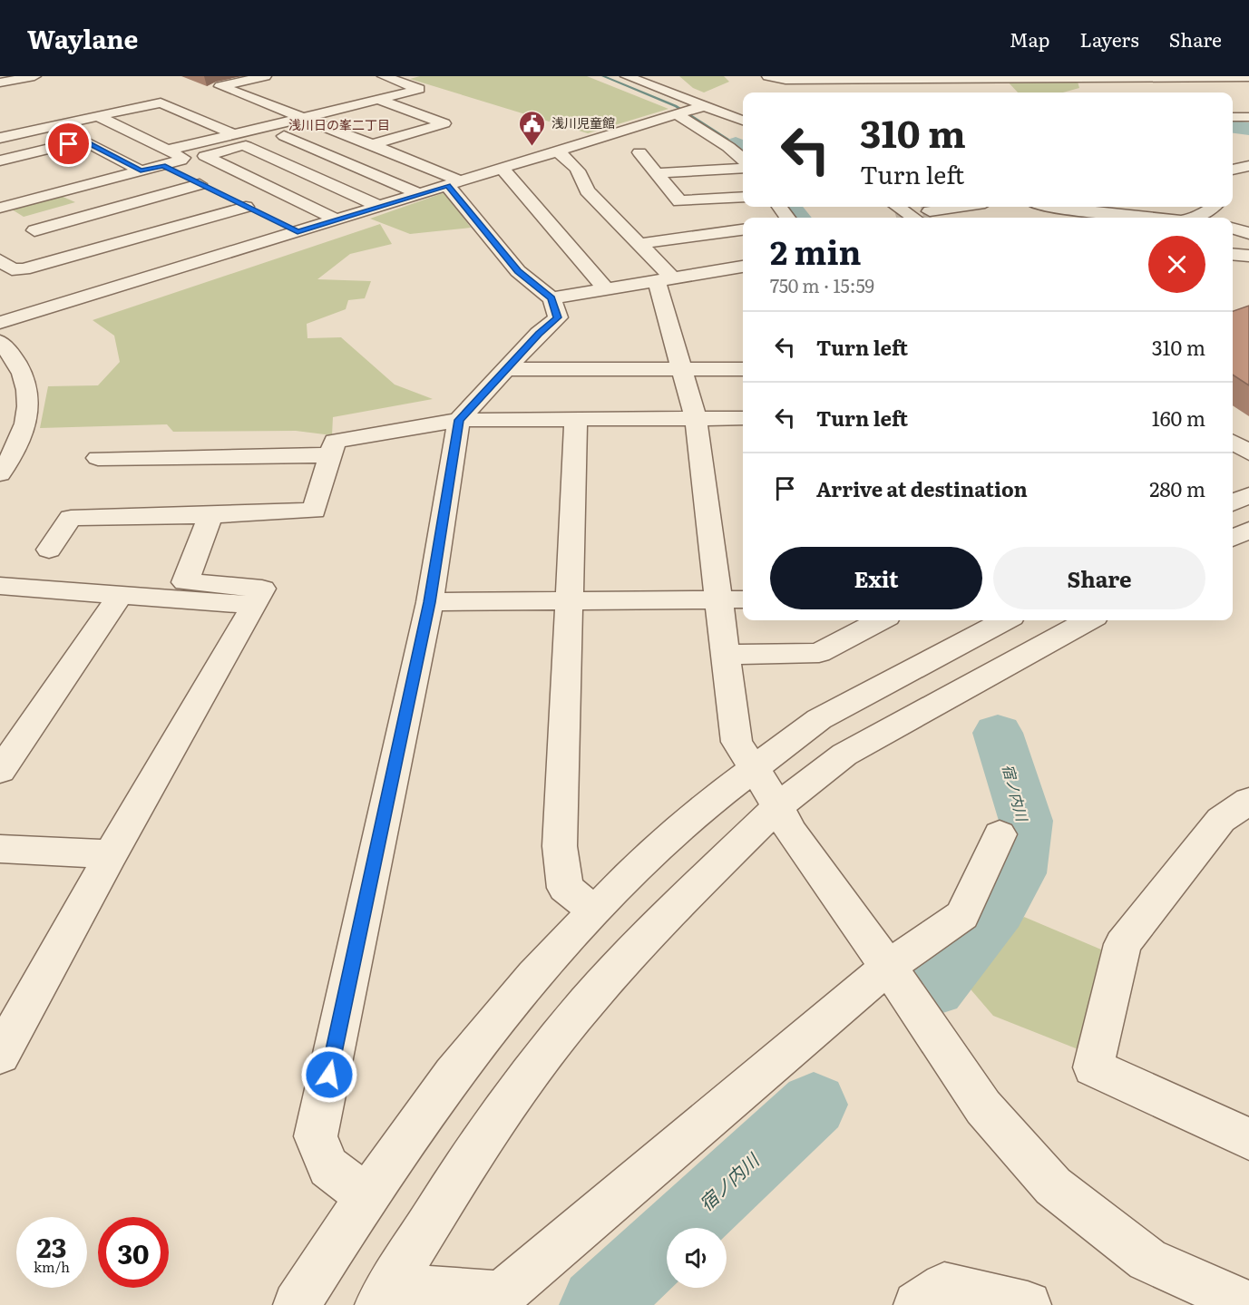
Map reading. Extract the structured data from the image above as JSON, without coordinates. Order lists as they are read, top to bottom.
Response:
{
  "districts": ["浅川日の峯二丁目"],
  "water": ["宿ノ内川"],
  "places": {
    "public building": ["浅川児童館"]
  },
  "page": {
    "header": "Waylane",
    "nav": ["Map", "Layers", "Share"],
    "turn": ["310 m", "Turn left"],
    "heading": ["2 min", "750 m · 15:59"],
    "list": [
      {
        "name": "Turn left",
        "value": "310 m"
      },
      {
        "name": "Turn left",
        "value": "160 m"
      },
      {
        "name": "Arrive at destination",
        "value": "280 m"
      }
    ],
    "buttons": ["Exit", "Share"],
    "speed": "23 km/h",
    "limit": "30"
  }
}
